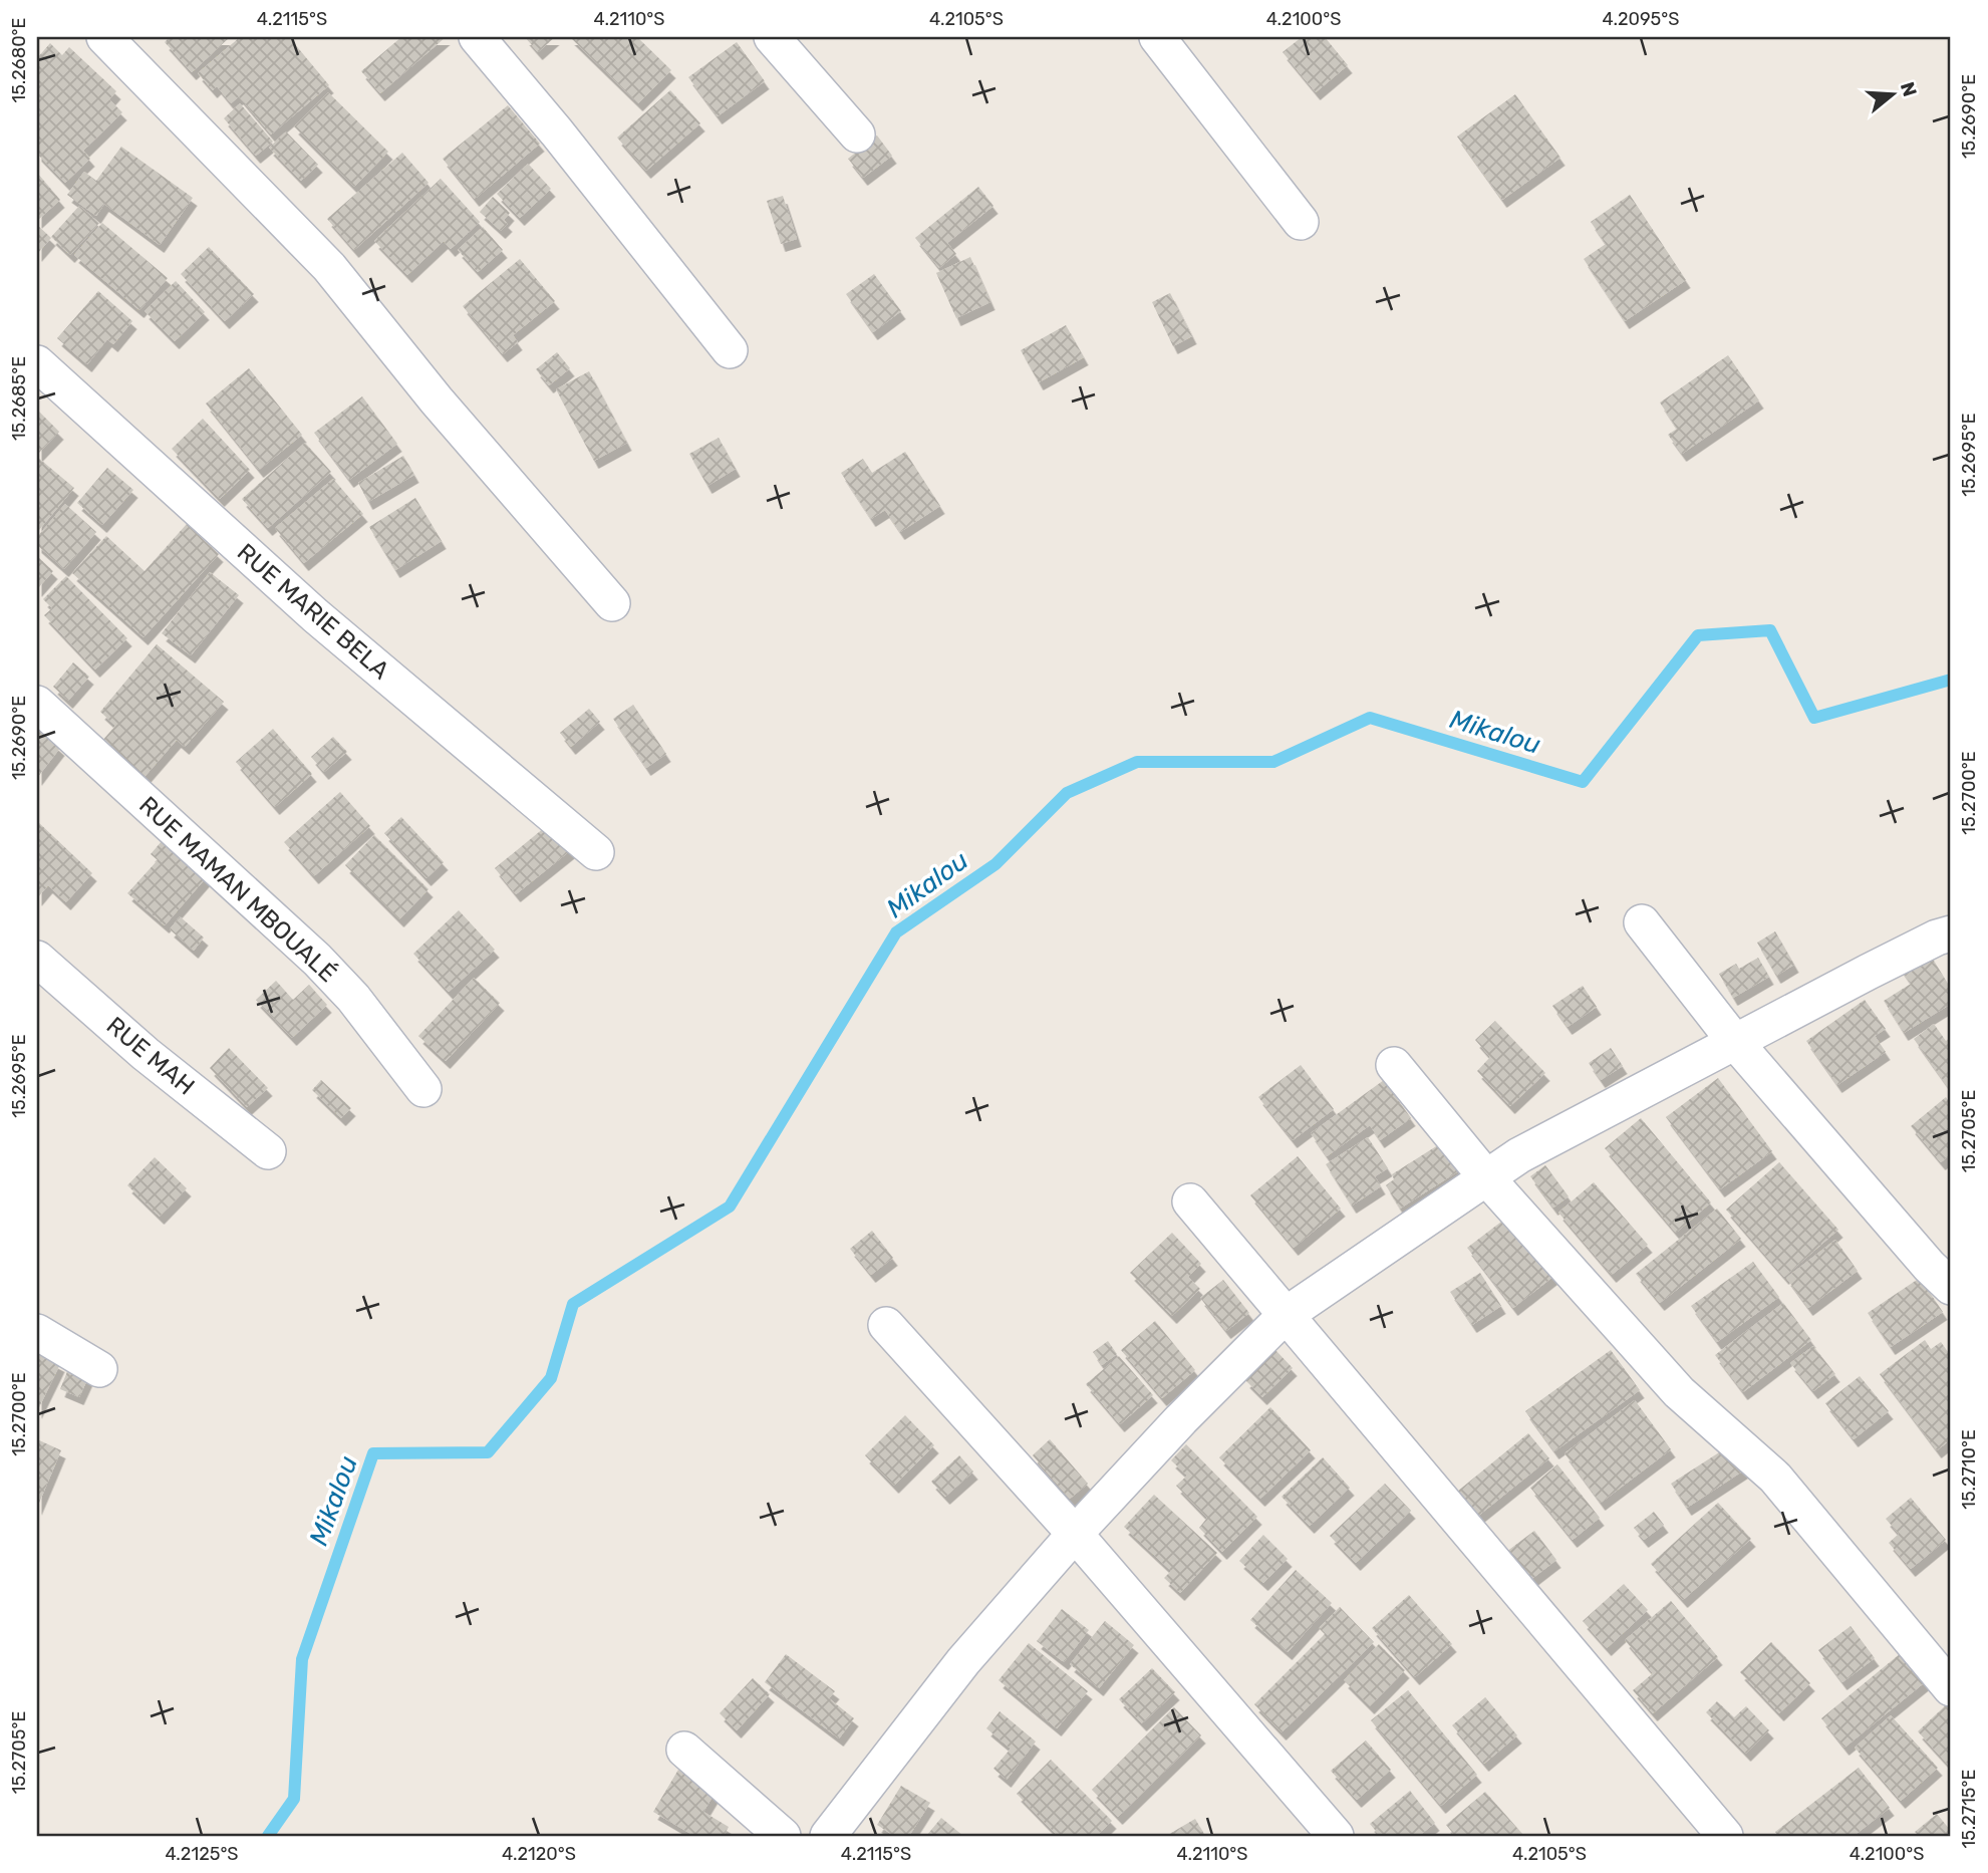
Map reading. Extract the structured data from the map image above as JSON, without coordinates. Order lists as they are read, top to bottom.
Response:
{
  "streets": {
    "street": ["RUE MARIE BELA", "RUE MAMAN MBOUALÉ", "RUE MAH"]
  },
  "water": ["Mikalou"],
  "north": "right",
  "coordinates": [
    "4.2115°S",
    "4.2110°S",
    "4.2105°S",
    "4.2100°S",
    "4.2095°S",
    "15.2680°E",
    "15.2690°E",
    "15.2685°E",
    "15.2695°E",
    "15.2700°E",
    "15.2705°E",
    "15.2710°E",
    "15.2715°E",
    "4.2125°S",
    "4.2120°S"
  ]
}
